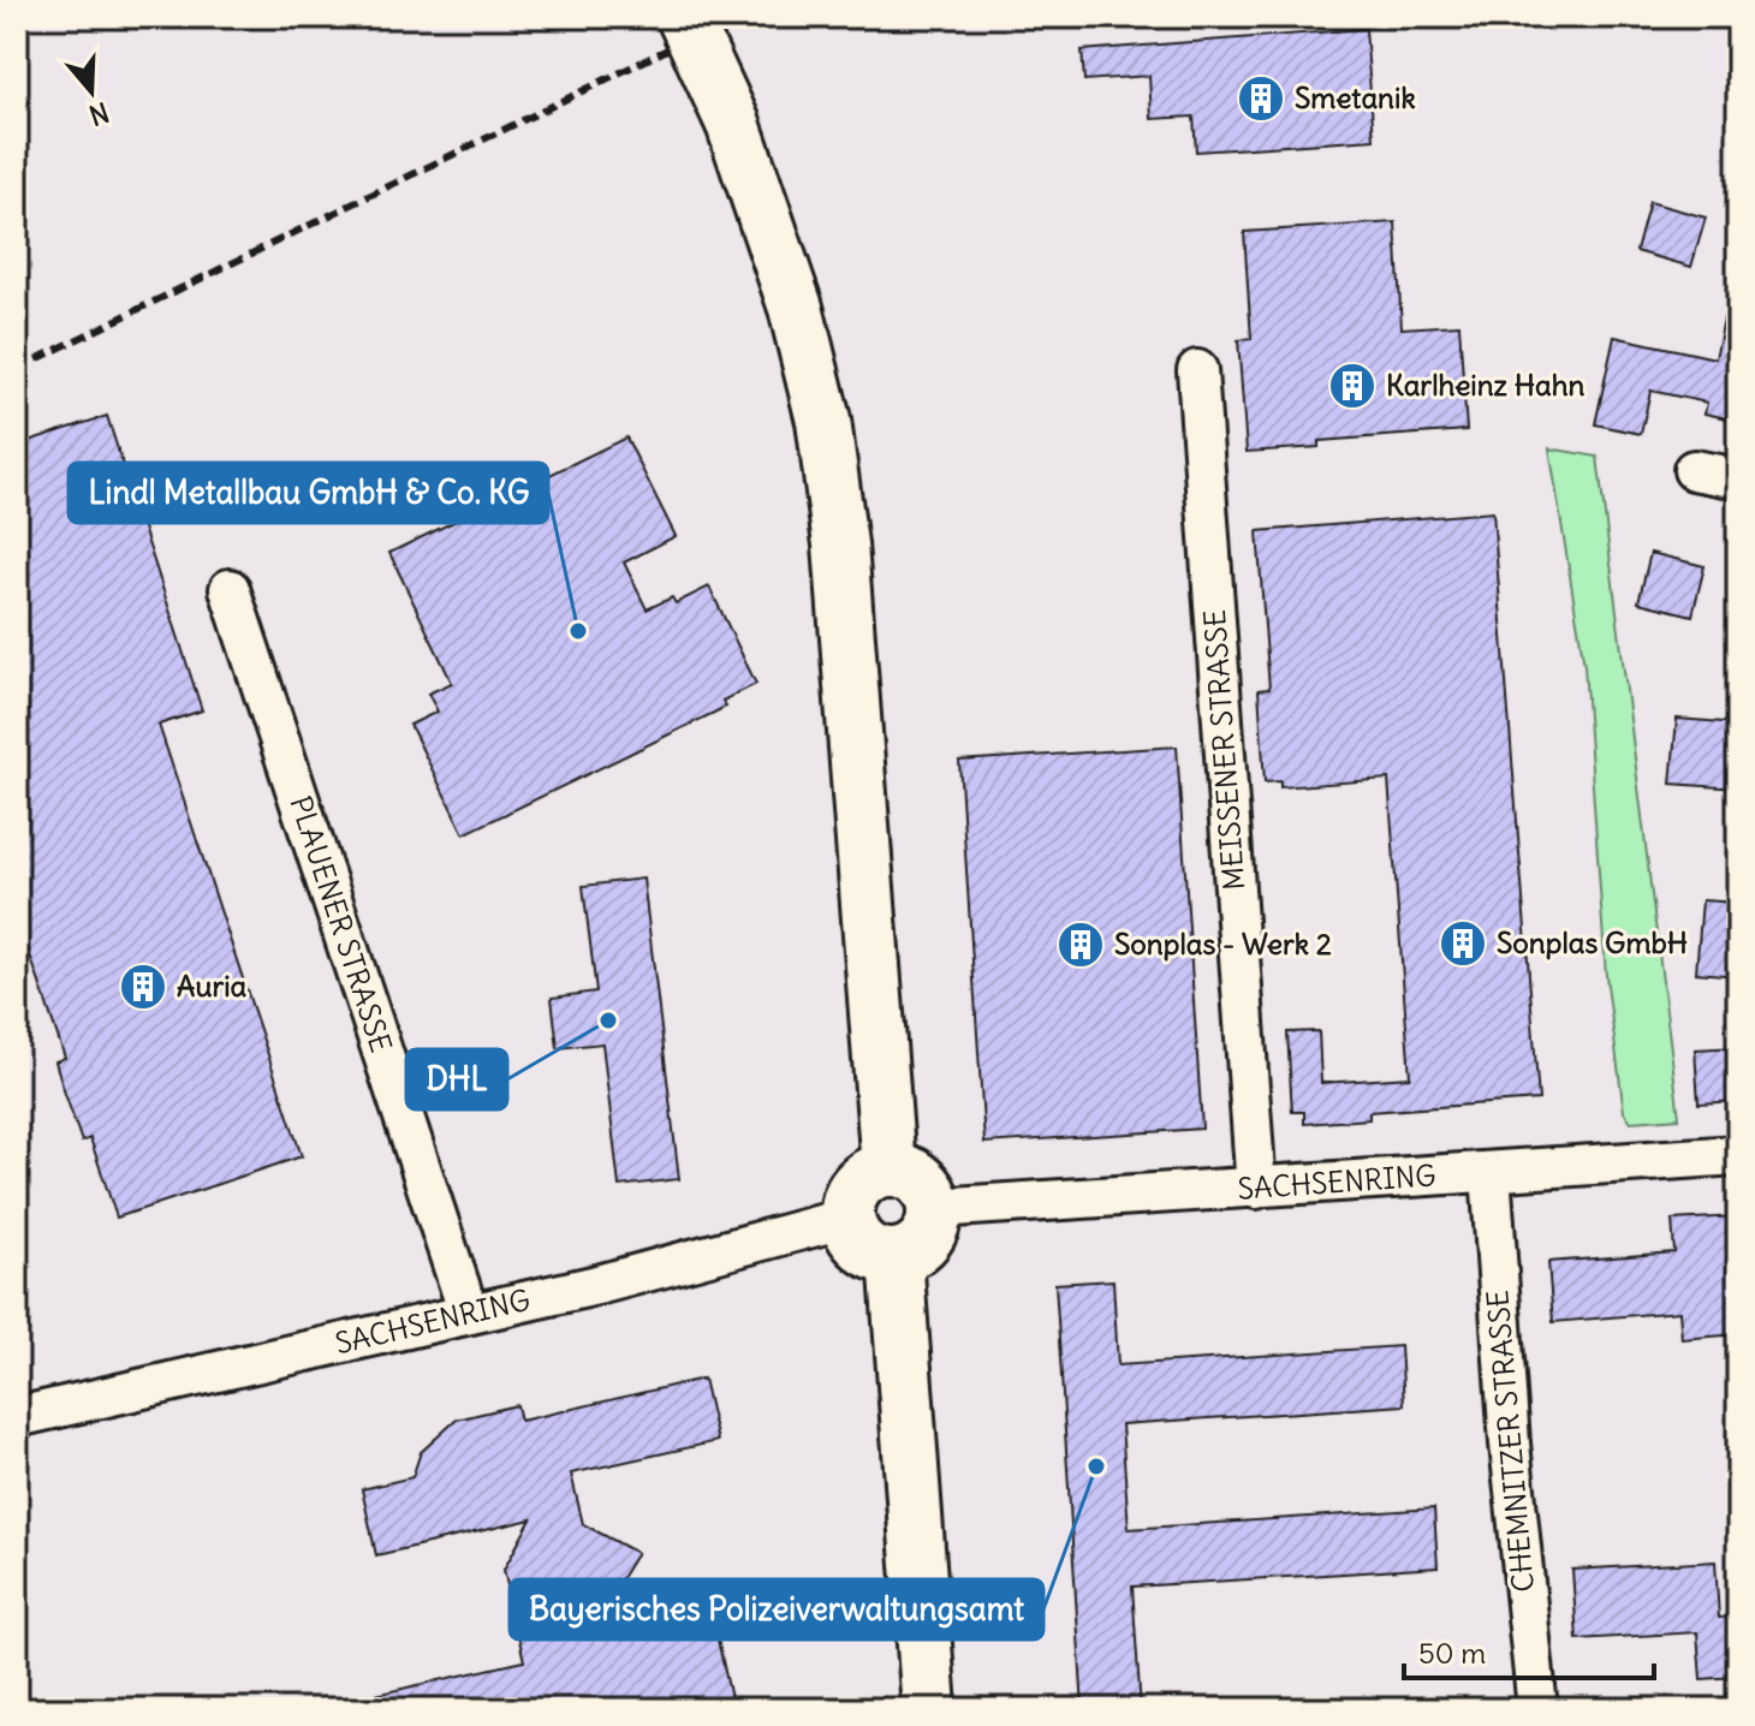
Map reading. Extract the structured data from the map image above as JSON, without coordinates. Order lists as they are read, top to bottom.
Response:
{
  "streets": {
    "street": [
      "MEISSENER STRASSE",
      "PLAUENER STRASSE",
      "SACHSENRING",
      "CHEMNITZER STRASSE"
    ]
  },
  "crossings": [
    ["MEISSENER STRASSE", "SACHSENRING"],
    ["PLAUENER STRASSE", "SACHSENRING"],
    ["SACHSENRING", "CHEMNITZER STRASSE"]
  ],
  "places": {
    "building": [
      "Smetanik",
      "Karlheinz Hahn",
      "Sonplas GmbH",
      "Sonplas - Werk 2",
      "Auria"
    ],
    "other": ["Lindl Metallbau GmbH & Co. KG", "DHL", "Bayerisches Polizeiverwaltungsamt"]
  },
  "scale_bar": "50 m",
  "north": "bottom"
}
